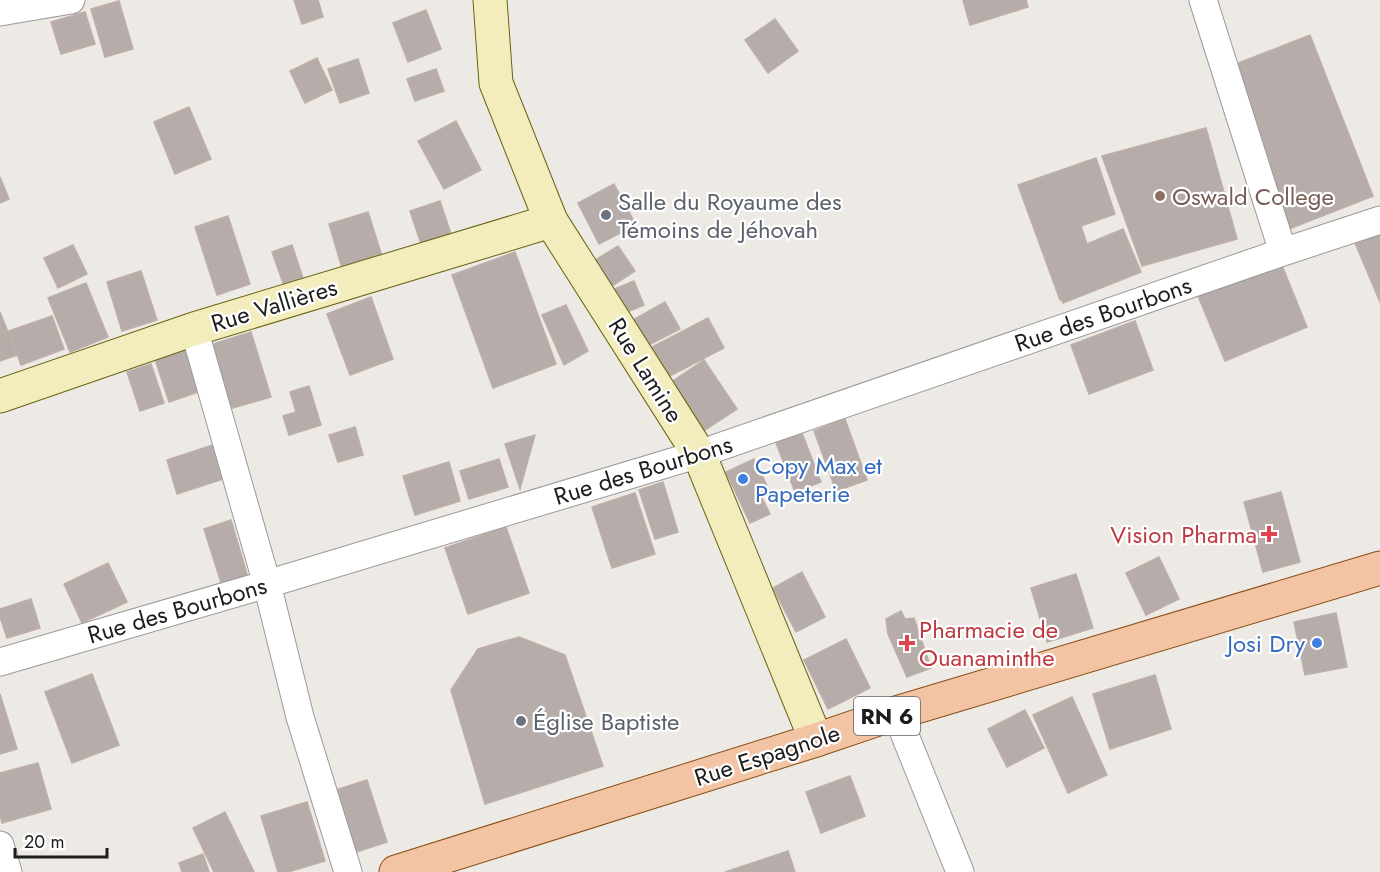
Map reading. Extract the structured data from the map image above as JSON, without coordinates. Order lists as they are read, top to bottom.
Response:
{
  "streets": {
    "main road": ["RN 6", "Rue Espagnole"],
    "street": ["Rue Vallières", "Rue des Bourbons", "Rue Lamine"]
  },
  "crossings": [
    ["Rue Vallières", "Rue Lamine"],
    ["Rue des Bourbons", "Rue Lamine"],
    ["Rue Lamine", "Rue Espagnole"]
  ],
  "places": {
    "other": [
      "Oswald College",
      "Salle du Royaume des Témoins de Jéhovah",
      "Copy Max et Papeterie",
      "Josi Dry",
      "Église Baptiste"
    ],
    "health": ["Vision Pharma", "Pharmacie de Ouanaminthe"]
  },
  "scale_bar": "20 m"
}
